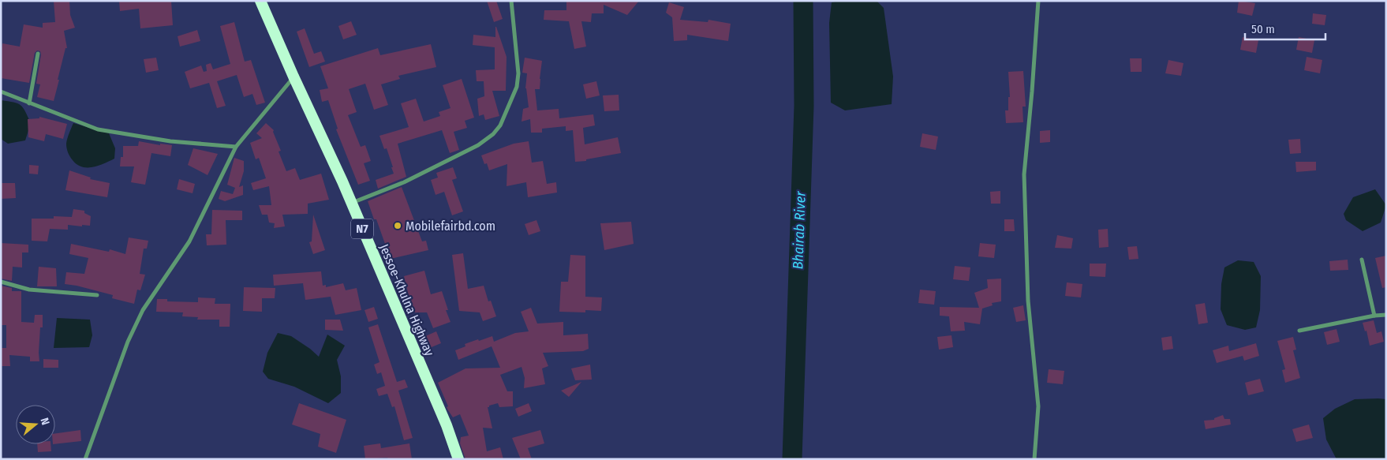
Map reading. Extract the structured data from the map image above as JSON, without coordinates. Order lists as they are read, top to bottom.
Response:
{
  "streets": {
    "highway": ["N7", "Jessoe-Khulna Highway"]
  },
  "water": ["Bhairab River"],
  "places": ["Mobilefairbd.com"],
  "scale_bar": "50 m",
  "north": "right"
}
